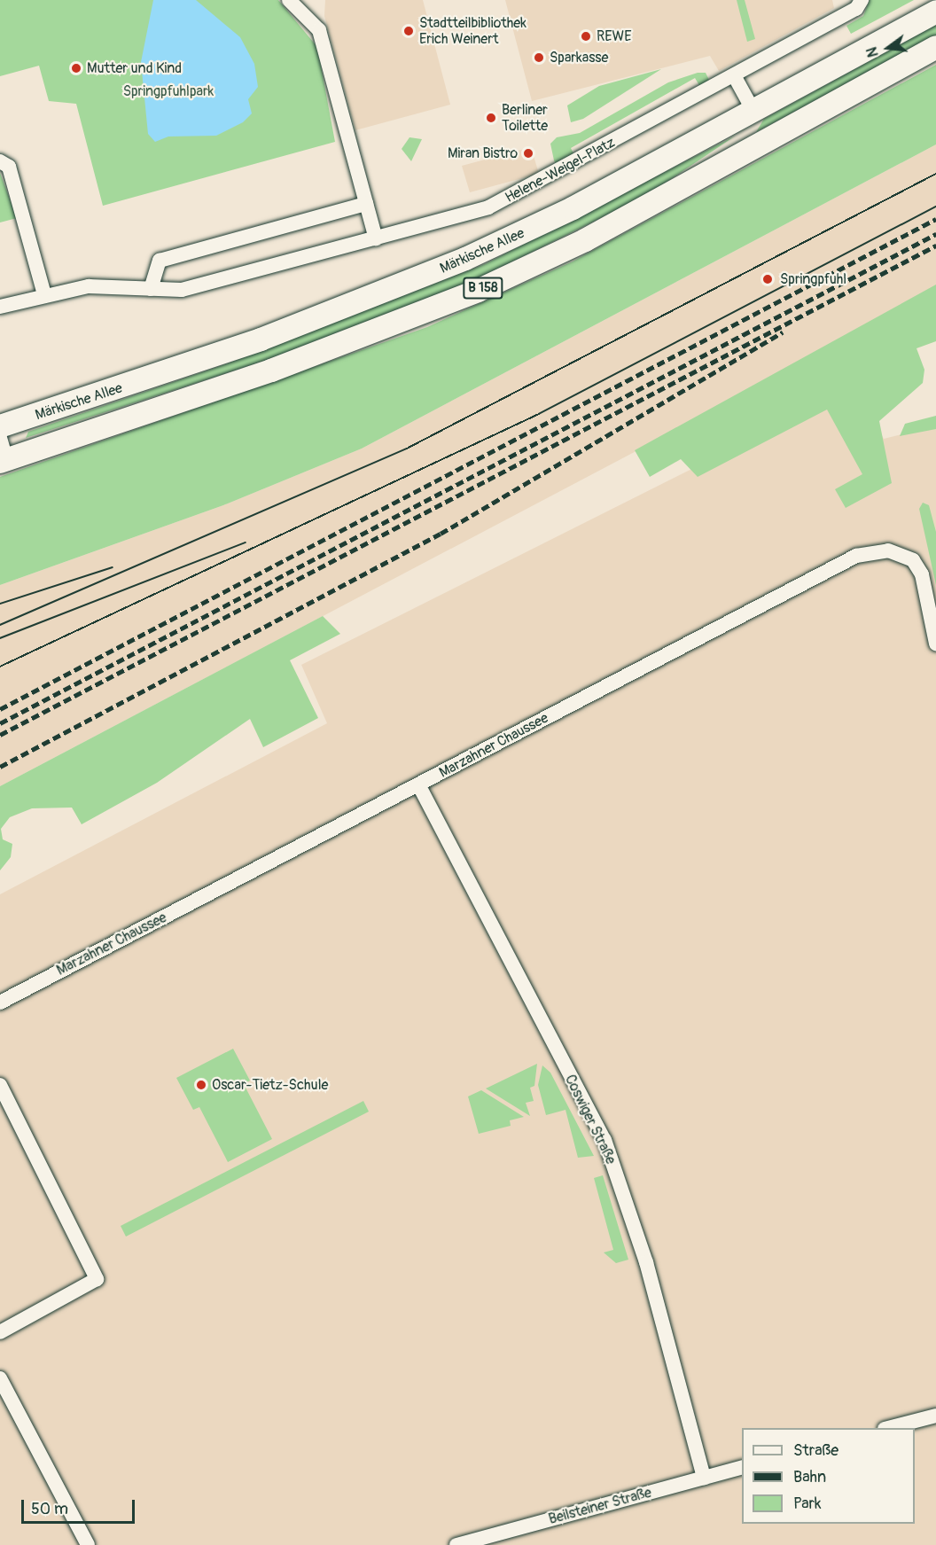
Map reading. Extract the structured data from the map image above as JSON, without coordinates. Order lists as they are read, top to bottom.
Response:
{
  "streets": {
    "main road": ["Märkische Allee", "B 158"],
    "street": [
      "Helene-Weigel-Platz",
      "Marzahner Chaussee",
      "Coswiger Straße",
      "Beilsteiner Straße"
    ]
  },
  "crossings": [
    ["Marzahner Chaussee", "Coswiger Straße"],
    ["Coswiger Straße", "Beilsteiner Straße"]
  ],
  "parks": ["Springpfuhlpark"],
  "places": [
    "Stadtteilbibliothek Erich Weinert",
    "REWE",
    "Sparkasse",
    "Mutter und Kind",
    "Berliner Toilette",
    "Miran Bistro",
    "Springpfuhl",
    "Oscar-Tietz-Schule"
  ],
  "legend": ["Straße", "Bahn", "Park"],
  "scale_bar": "50 m",
  "north": "left"
}
